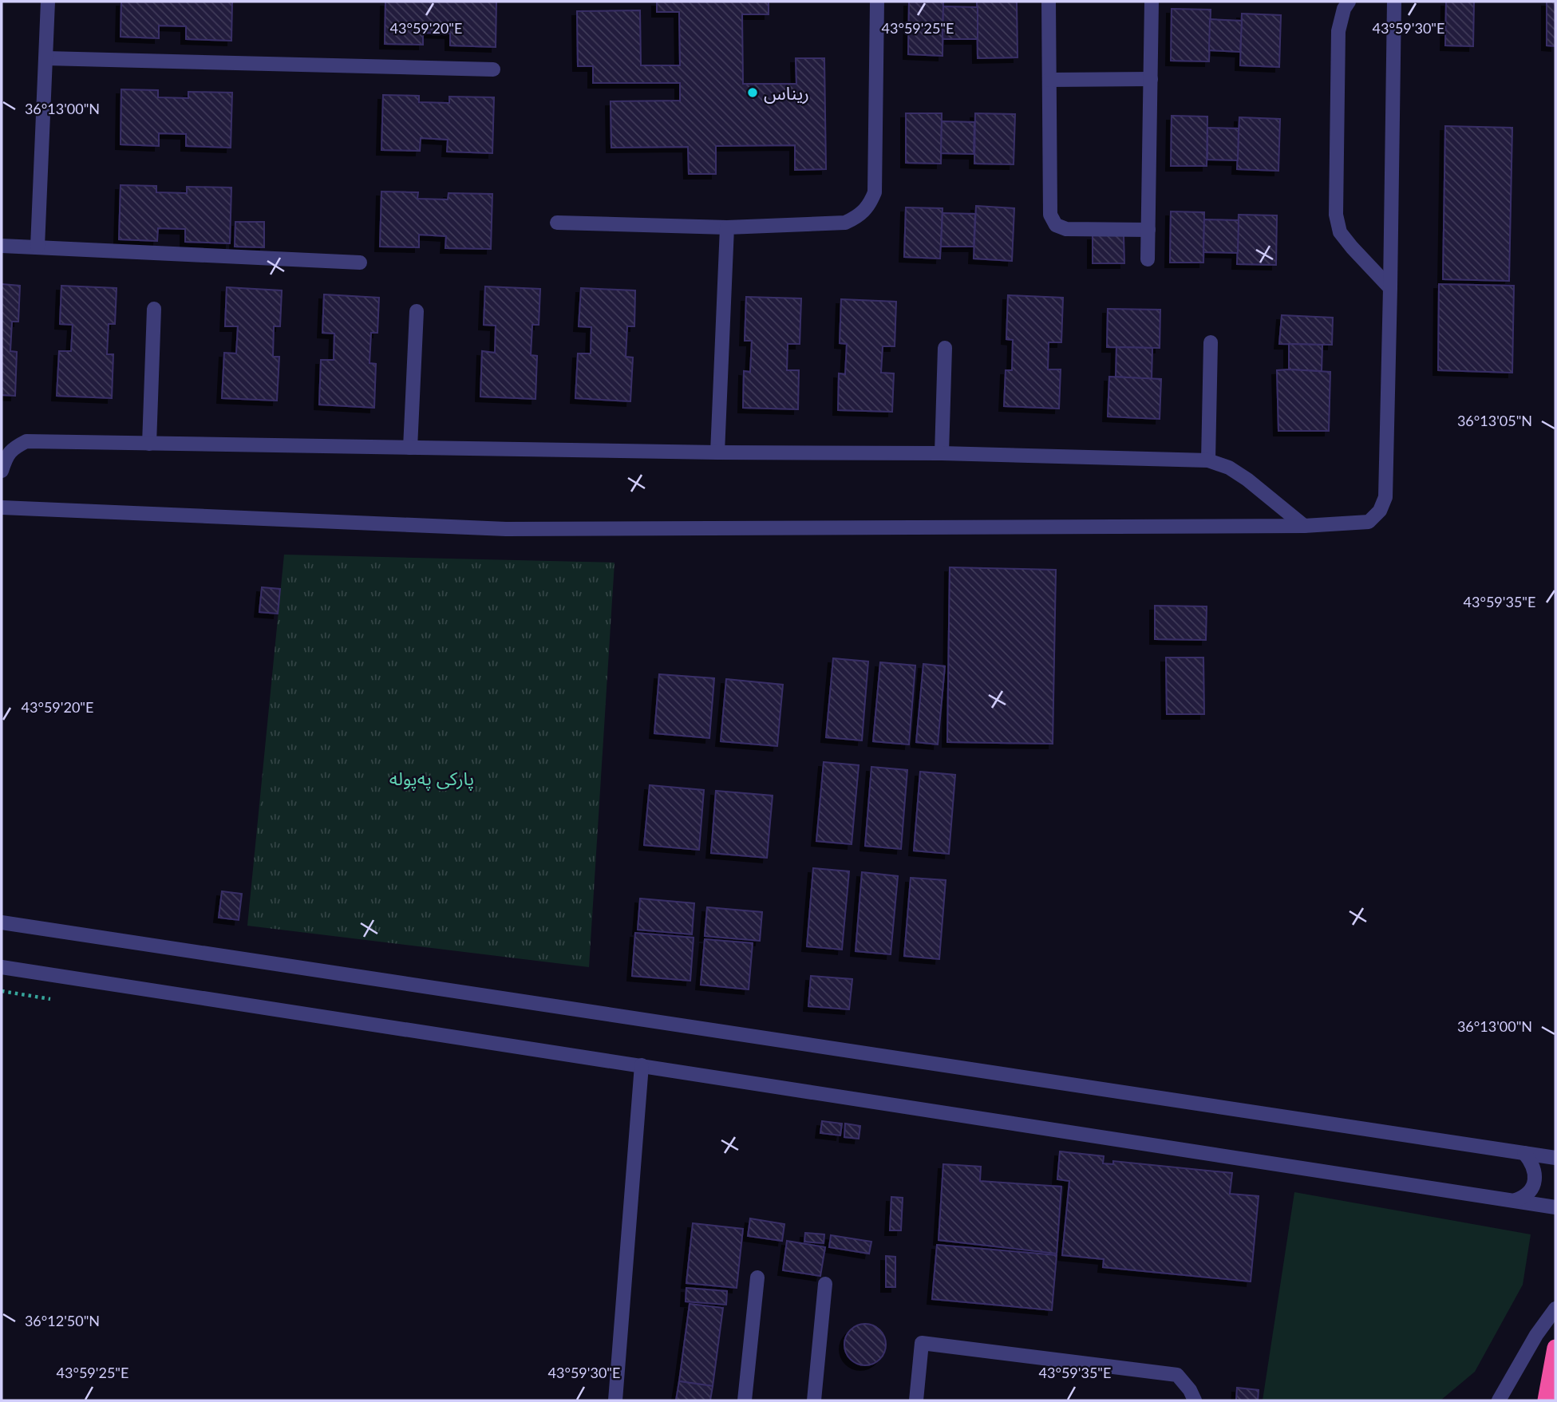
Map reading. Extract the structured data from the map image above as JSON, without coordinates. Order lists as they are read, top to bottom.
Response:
{
  "parks": ["پارکی پەپولە"],
  "places": ["ريناس"],
  "coordinates": [
    "43°59'20\"E",
    "43°59'25\"E",
    "43°59'30\"E",
    "36°13'00\"N",
    "36°13'05\"N",
    "43°59'35\"E",
    "36°12'50\"N"
  ]
}
